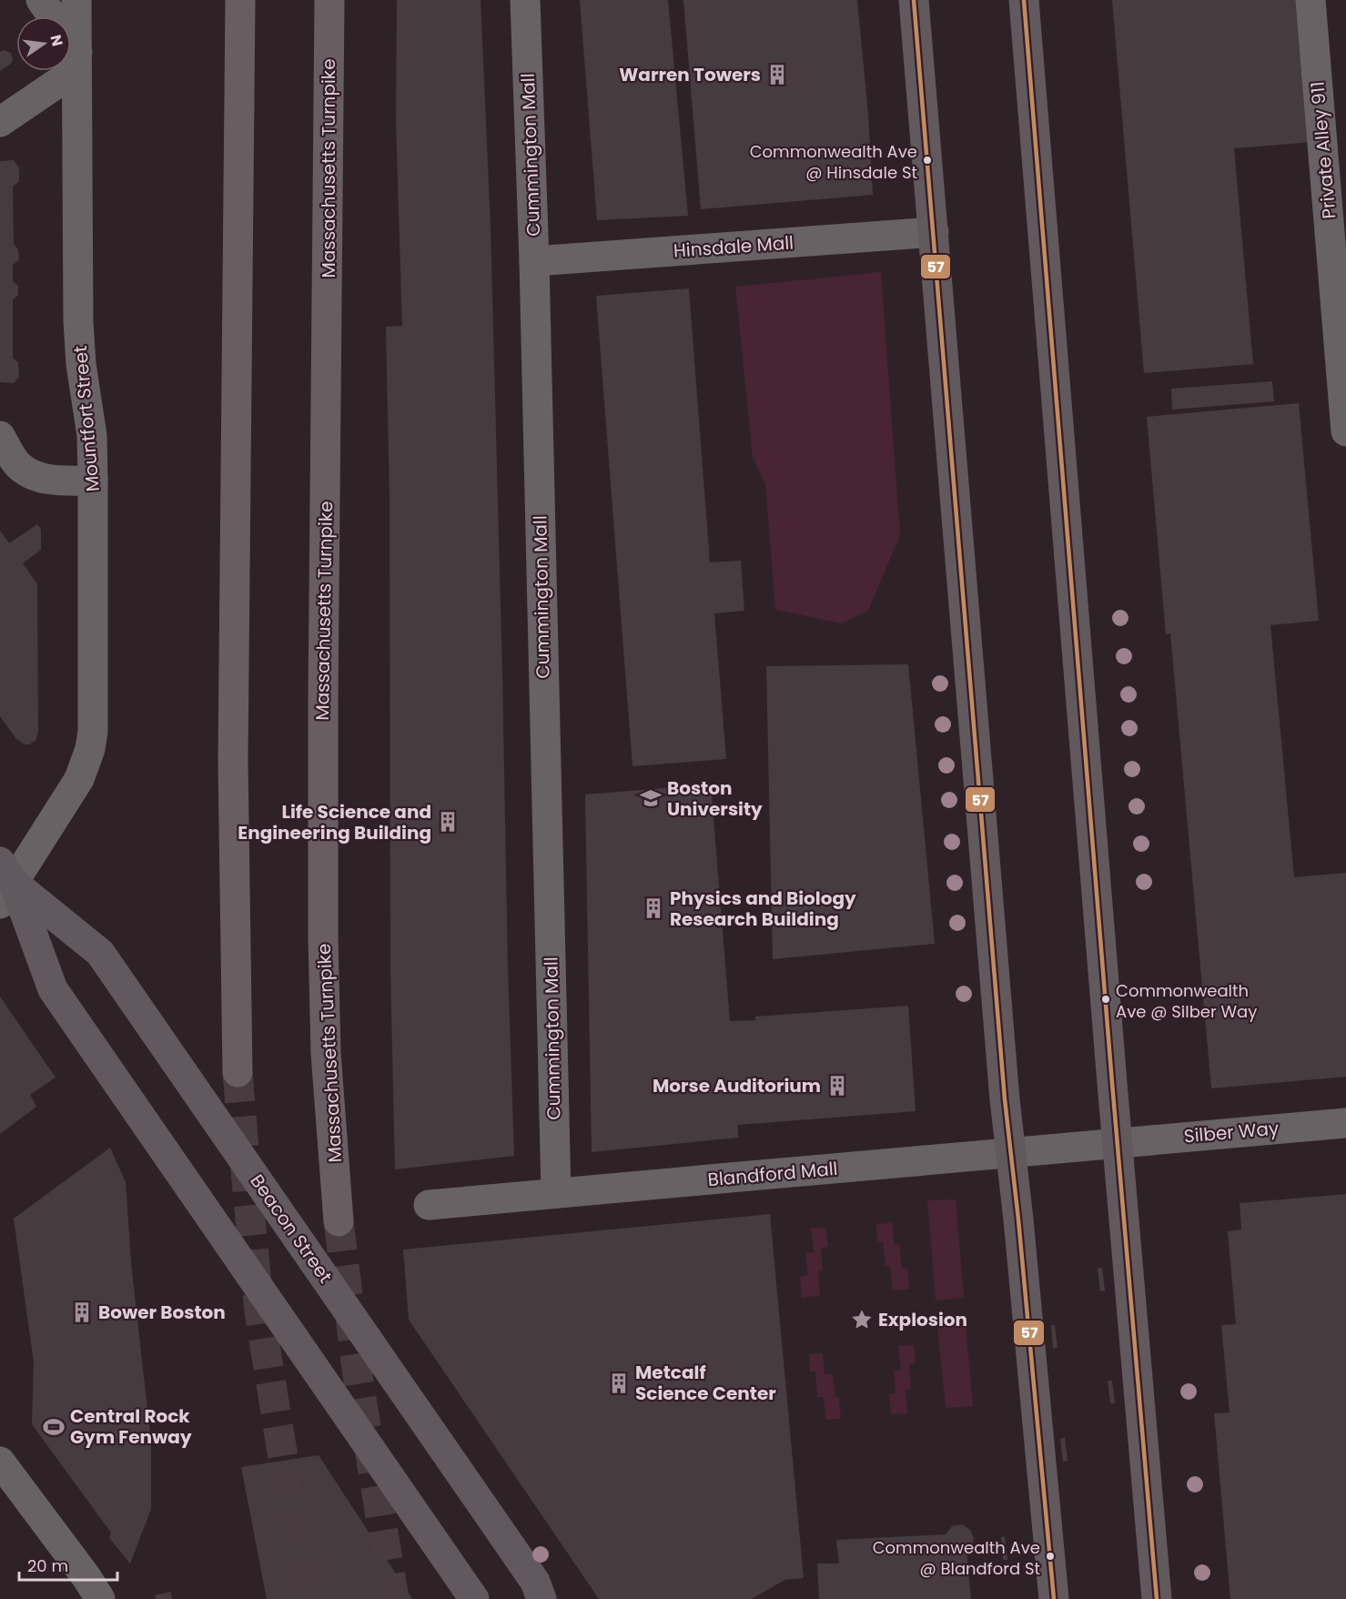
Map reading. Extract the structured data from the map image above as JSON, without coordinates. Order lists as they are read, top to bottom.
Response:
{
  "streets": {
    "highway": ["Massachusetts Turnpike"],
    "main road": ["Beacon Street"],
    "street": [
      "Private Alley 911",
      "Cummington Mall",
      "Hinsdale Mall",
      "Mountfort Street",
      "Silber Way",
      "Blandford Mall"
    ]
  },
  "crossings": [
    ["Cummington Mall", "Hinsdale Mall"],
    ["Cummington Mall", "Blandford Mall"],
    ["Mountfort Street", "Beacon Street"],
    ["Silber Way", "Blandford Mall"]
  ],
  "places": {
    "building": [
      "Warren Towers",
      "Life Science and Engineering Building",
      "Physics and Biology Research Building",
      "Morse Auditorium",
      "Bower Boston",
      "Metcalf Science Center"
    ],
    "other": ["Commonwealth Ave @ Hinsdale St", "Commonwealth Ave @ Silber Way", "Commonwealth Ave @ Blandford St"],
    "school or university": ["Boston University"],
    "place": ["Explosion"],
    "sports": ["Central Rock Gym Fenway"]
  },
  "lines": ["transit line 57"],
  "scale_bar": "20 m",
  "north": "right"
}
